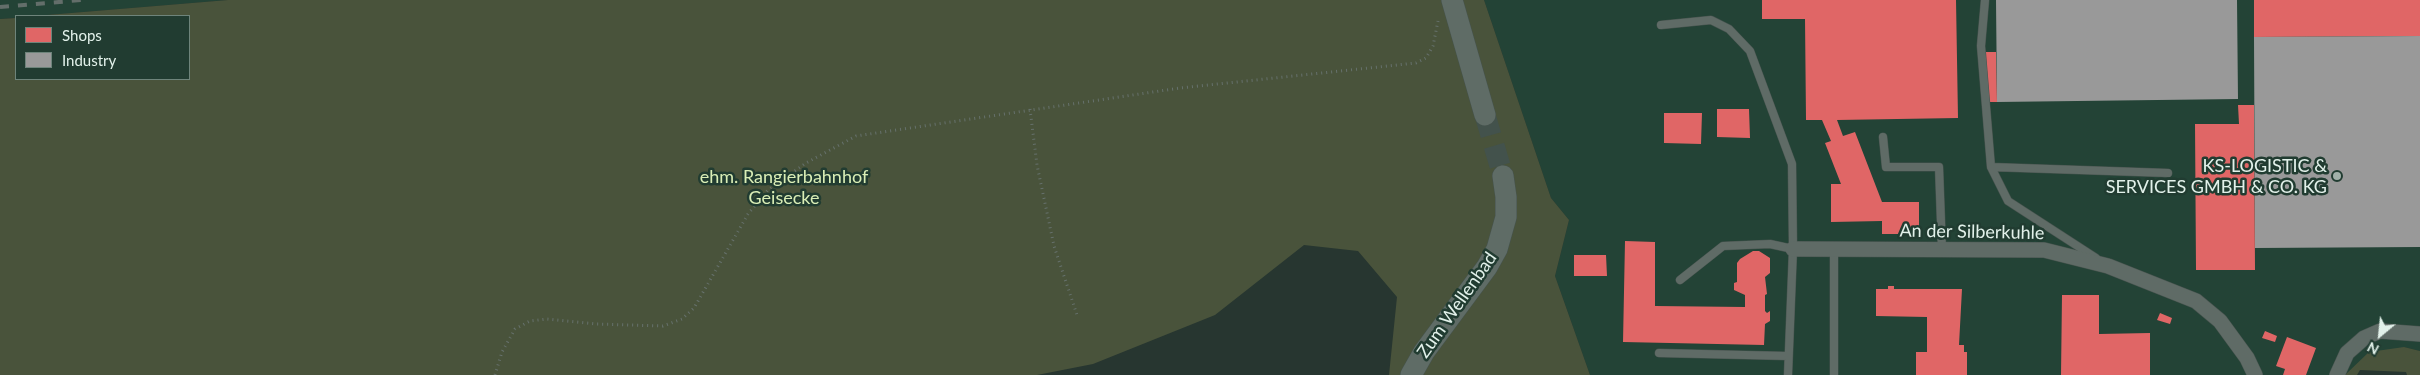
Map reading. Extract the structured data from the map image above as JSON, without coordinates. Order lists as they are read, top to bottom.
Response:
{
  "streets": {
    "main road": ["Zum Wellenbad"],
    "street": ["An der Silberkuhle"]
  },
  "parks": ["ehm. Rangierbahnhof Geisecke"],
  "places": ["KS-LOGISTIC & SERVICES GMBH & CO. KG"],
  "legend": ["Shops", "Industry"],
  "north": "bottom left"
}
